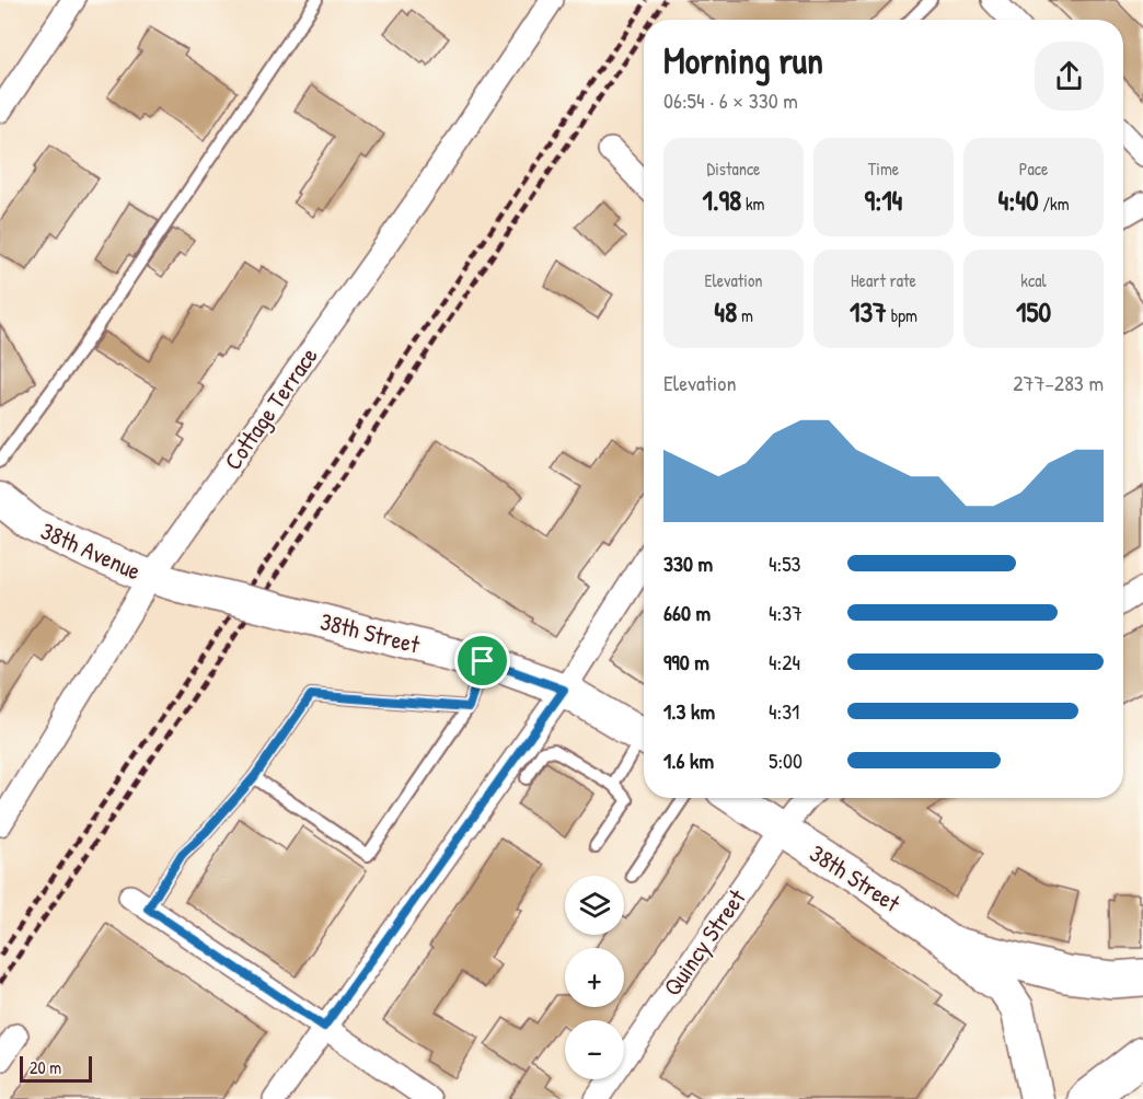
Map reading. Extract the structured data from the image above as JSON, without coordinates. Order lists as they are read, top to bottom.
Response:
{
  "streets": {
    "main road": ["38th Avenue", "38th Street"],
    "street": ["Cottage Terrace", "Quincy Street"]
  },
  "crossings": [
    ["Cottage Terrace", "38th Avenue"],
    ["Cottage Terrace", "38th Street"],
    ["38th Avenue", "38th Street"],
    ["38th Street", "Quincy Street"]
  ],
  "scale_bar": "20 m",
  "page": {
    "heading": ["Morning run", "06:54 · 6 × 330 m"],
    "stats": [
      ["Distance", "1.98 km"],
      ["Time", "9:14"],
      ["Pace", "4:40 /km"],
      ["Elevation", "48 m"],
      ["Heart rate", "137 bpm"],
      ["kcal", "150"]
    ],
    "chart": ["Elevation", "277–283 m"],
    "list": [
      {
        "name": "330 m",
        "note": "4:53"
      },
      {
        "name": "660 m",
        "note": "4:37"
      },
      {
        "name": "990 m",
        "note": "4:24"
      },
      {
        "name": "1.3 km",
        "note": "4:31"
      },
      {
        "name": "1.6 km",
        "note": "5:00"
      }
    ],
    "map_buttons": ["+", "−"],
    "scale": "20 m"
  }
}
